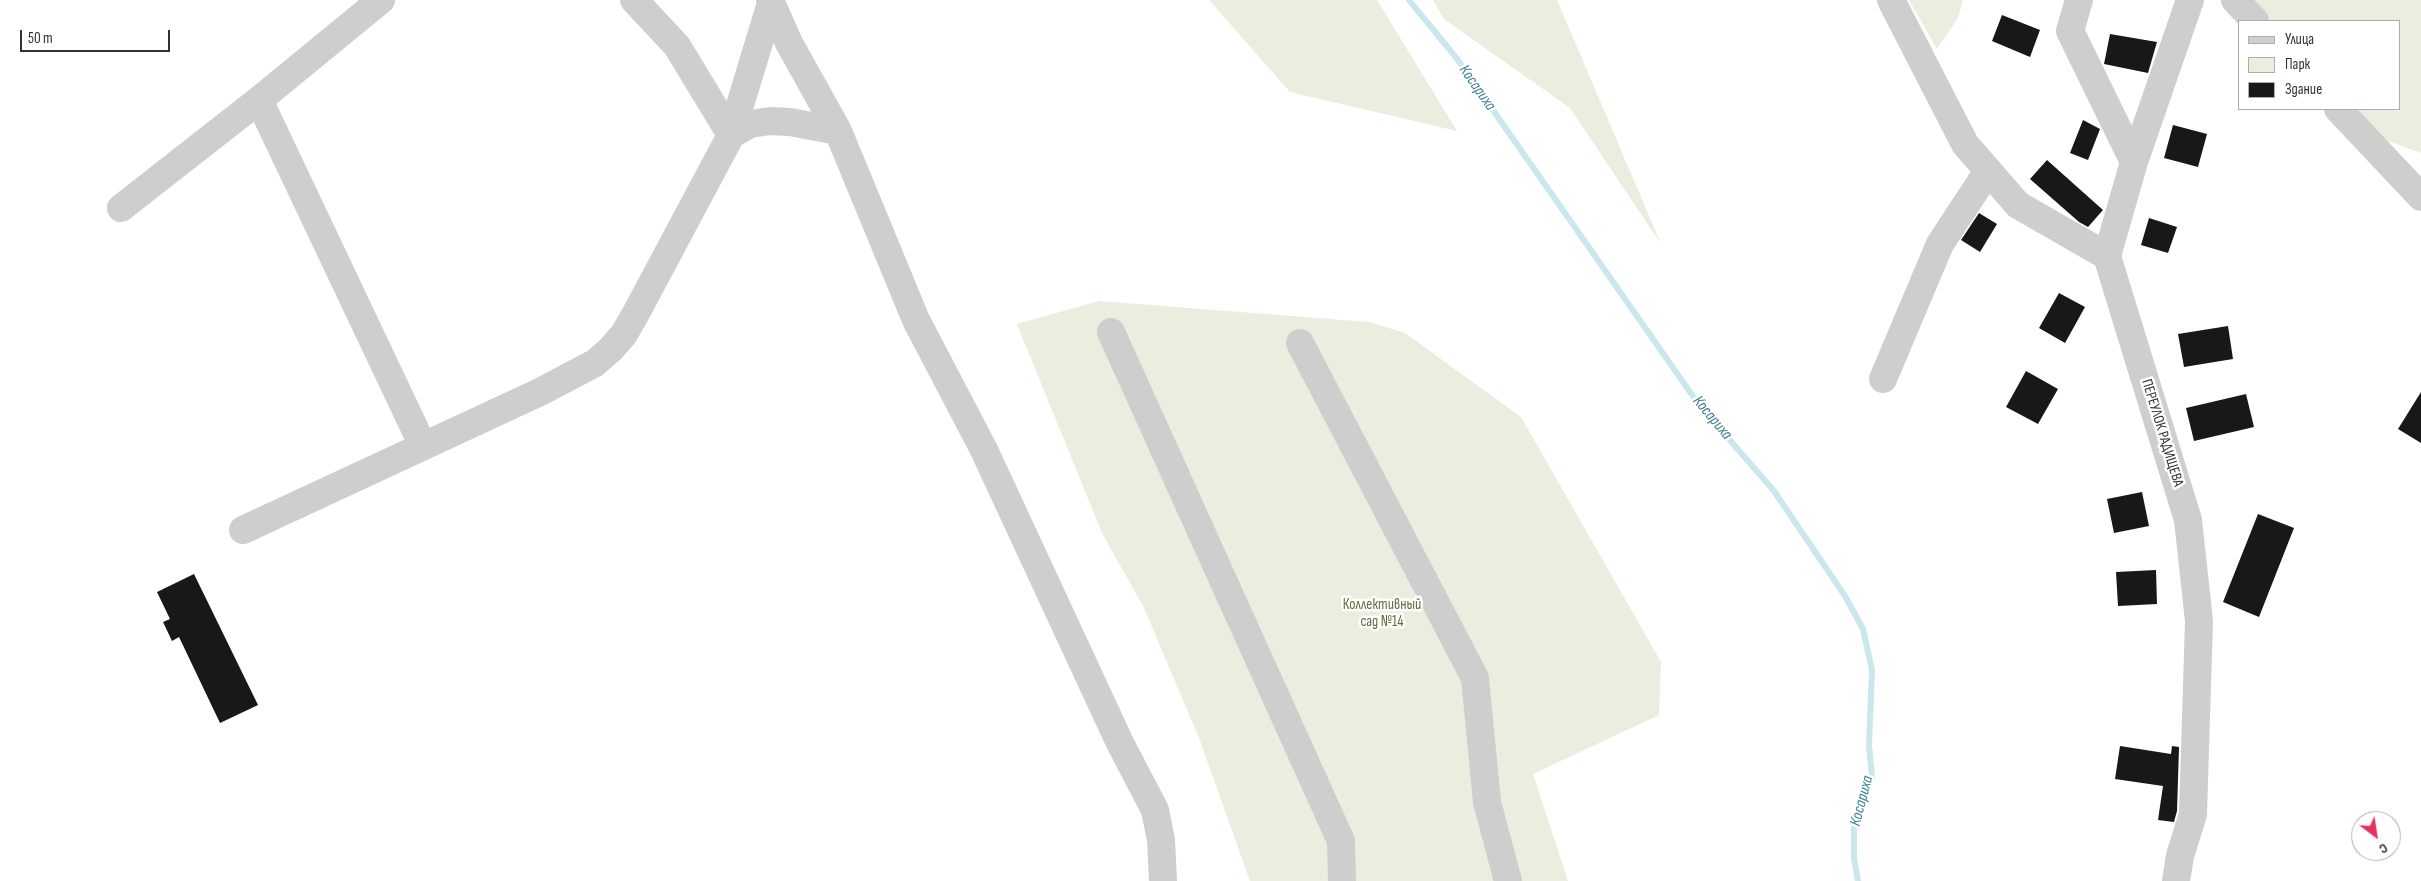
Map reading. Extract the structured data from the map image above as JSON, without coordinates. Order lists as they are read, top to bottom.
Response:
{
  "streets": {
    "street": ["ПЕРЕУЛОК РАДИЩЕВА"]
  },
  "water": ["Косариха"],
  "parks": ["Коллективный сад №14"],
  "legend": ["Улица", "Парк", "Здание"],
  "scale_bar": "50 m",
  "north": "bottom right"
}
